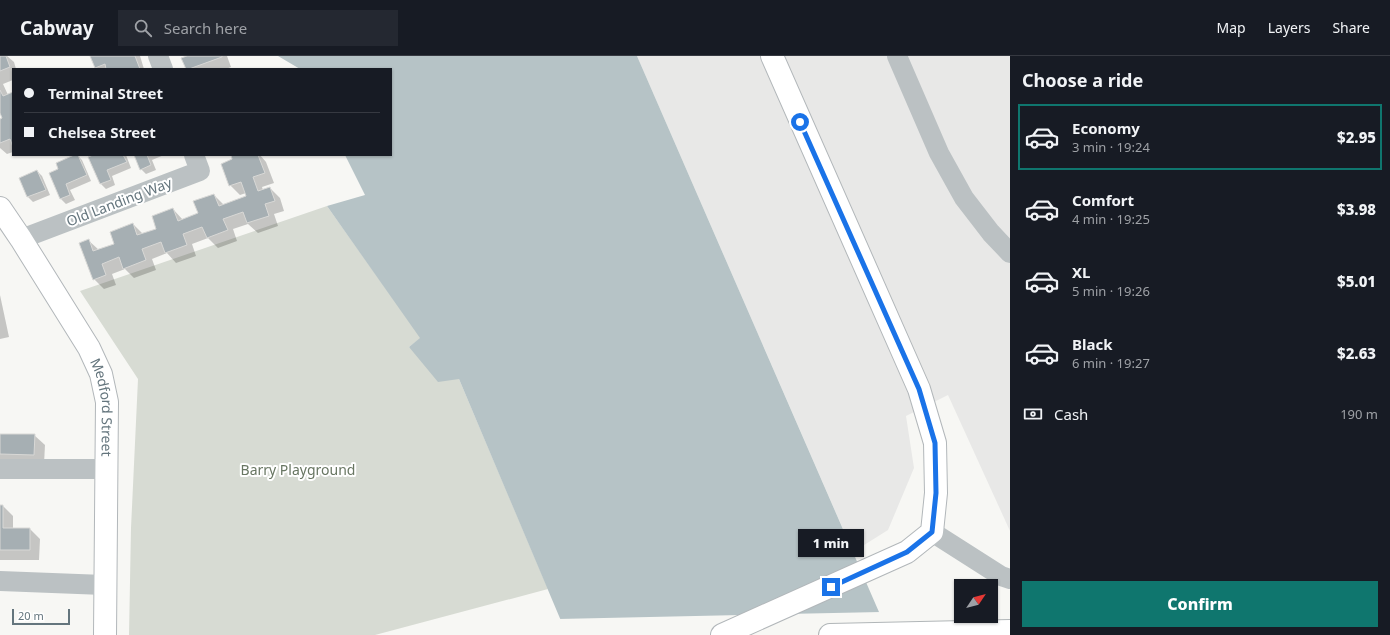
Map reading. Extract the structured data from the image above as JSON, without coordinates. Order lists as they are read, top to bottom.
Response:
{
  "streets": {
    "main road": ["Medford Street"],
    "street": ["Old Landing Way"]
  },
  "crossings": [
    ["Old Landing Way", "Medford Street"]
  ],
  "parks": ["Barry Playground"],
  "scale_bar": "20 m",
  "north": "top right",
  "page": {
    "header": "Cabway",
    "search": "Search here",
    "nav": ["Map", "Layers", "Share"],
    "heading": "Choose a ride",
    "banner": ["Terminal Street", "Chelsea Street"],
    "list": [
      {
        "name": "Economy",
        "note": "3 min · 19:24",
        "value": "$2.95"
      },
      {
        "name": "Comfort",
        "note": "4 min · 19:25",
        "value": "$3.98"
      },
      {
        "name": "XL",
        "note": "5 min · 19:26",
        "value": "$5.01"
      },
      {
        "name": "Black",
        "note": "6 min · 19:27",
        "value": "$2.63"
      }
    ],
    "pay": ["Cash", "190 m"],
    "bubble": "1 min",
    "buttons": "Confirm",
    "scale": "20 m"
  }
}
